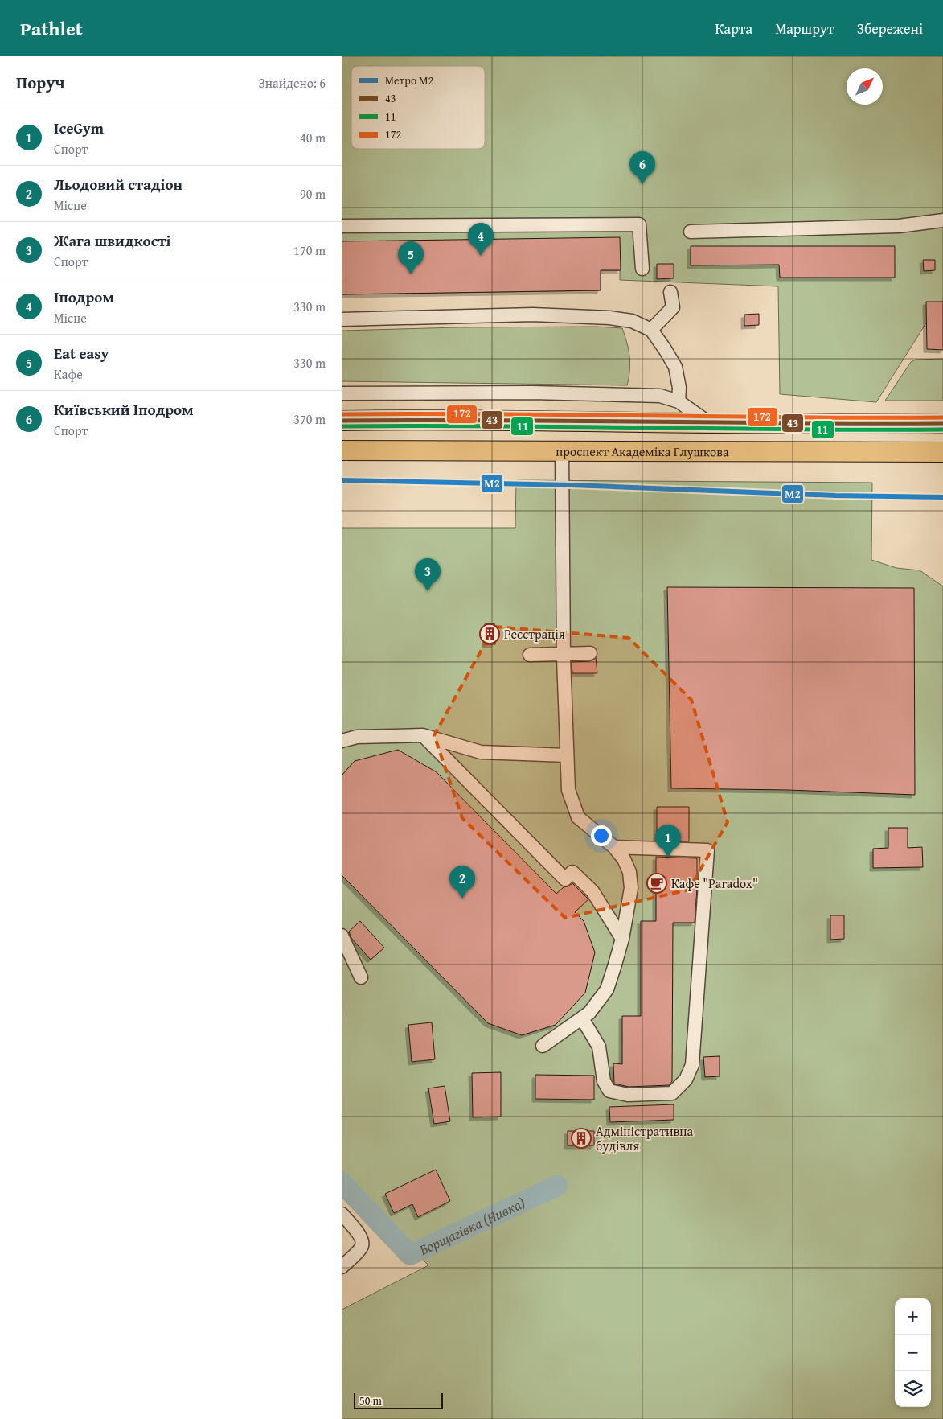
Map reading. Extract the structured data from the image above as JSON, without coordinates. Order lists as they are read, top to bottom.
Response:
{
  "streets": {
    "highway": ["проспект Академіка Глушкова"]
  },
  "water": ["Борщагівка (Нивка)"],
  "places": {
    "building": ["Реєстрація", "Адміністративна будівля"],
    "cafe": ["Кафе \"Paradox\""]
  },
  "lines": [
    "transit line 172",
    "transit line 43",
    "transit line 11",
    "metro line M2"
  ],
  "legend": [
    "Метро M2",
    "43",
    "11",
    "172"
  ],
  "scale_bar": "50 m",
  "north": "top right",
  "page": {
    "header": "Pathlet",
    "nav": ["Карта", "Маршрут", "Збережені"],
    "heading": ["Поруч", "Знайдено: 6"],
    "list": [
      {
        "mark": "1",
        "name": "IceGym",
        "note": "Спорт",
        "value": "40 m"
      },
      {
        "mark": "2",
        "name": "Льодовий стадіон",
        "note": "Місце",
        "value": "90 m"
      },
      {
        "mark": "3",
        "name": "Жага швидкості",
        "note": "Спорт",
        "value": "170 m"
      },
      {
        "mark": "4",
        "name": "Іподром",
        "note": "Місце",
        "value": "330 m"
      },
      {
        "mark": "5",
        "name": "Eat easy",
        "note": "Кафе",
        "value": "330 m"
      },
      {
        "mark": "6",
        "name": "Київський Іподром",
        "note": "Спорт",
        "value": "370 m"
      }
    ],
    "pins": [
      "6",
      "4",
      "5",
      "3",
      "1",
      "2"
    ],
    "map_buttons": ["+", "−"],
    "scale": "50 m"
  }
}
